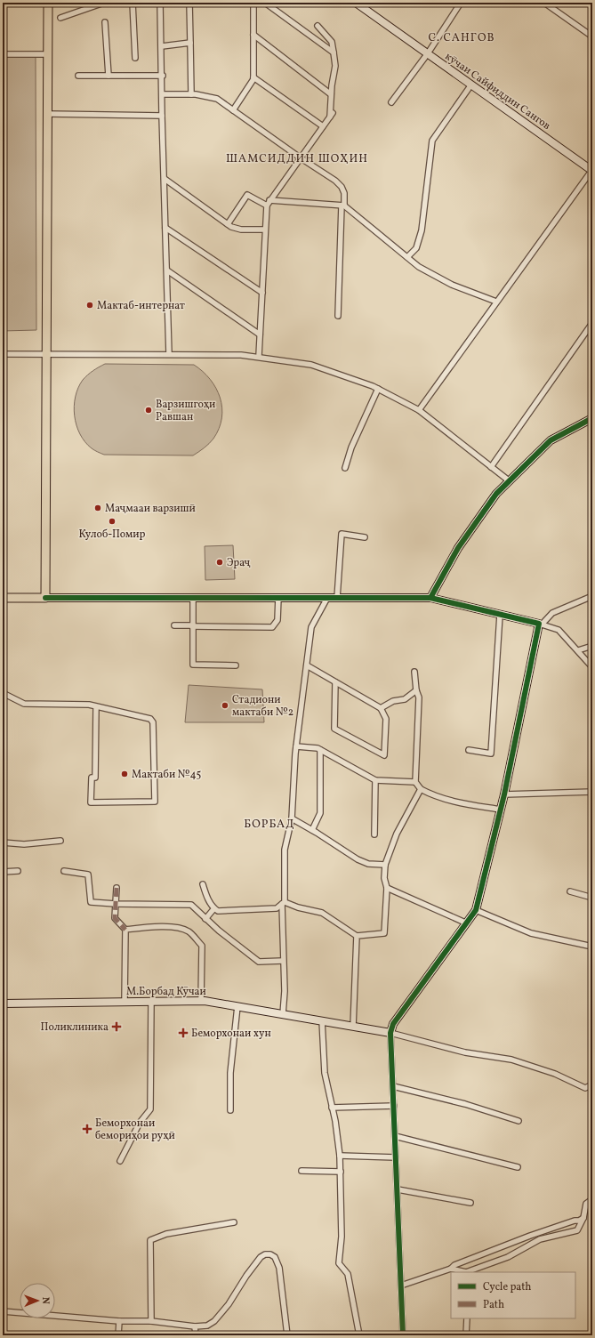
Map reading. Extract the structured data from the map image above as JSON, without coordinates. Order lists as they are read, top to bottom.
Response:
{
  "streets": {
    "street": ["кӯчаи Сайфиддин Сангов", "М.Борбад Кӯчаи"]
  },
  "districts": ["С. САНГОВ", "ШАМСИДДИН ШОҲИН", "БОРБАД"],
  "places": {
    "other": [
      "Мактаб-интернат",
      "Варзишгоҳи Равшан",
      "Маҷмааи варзишӣ",
      "Кулоб-Помир",
      "Эраҷ",
      "Стадиони мактаби №2",
      "Мактаби №45"
    ],
    "health": ["Поликлиника", "Беморхонаи хун", "Беморхонаи бемориҳои руҳӣ"]
  },
  "legend": ["Cycle path", "Path"],
  "north": "right"
}
